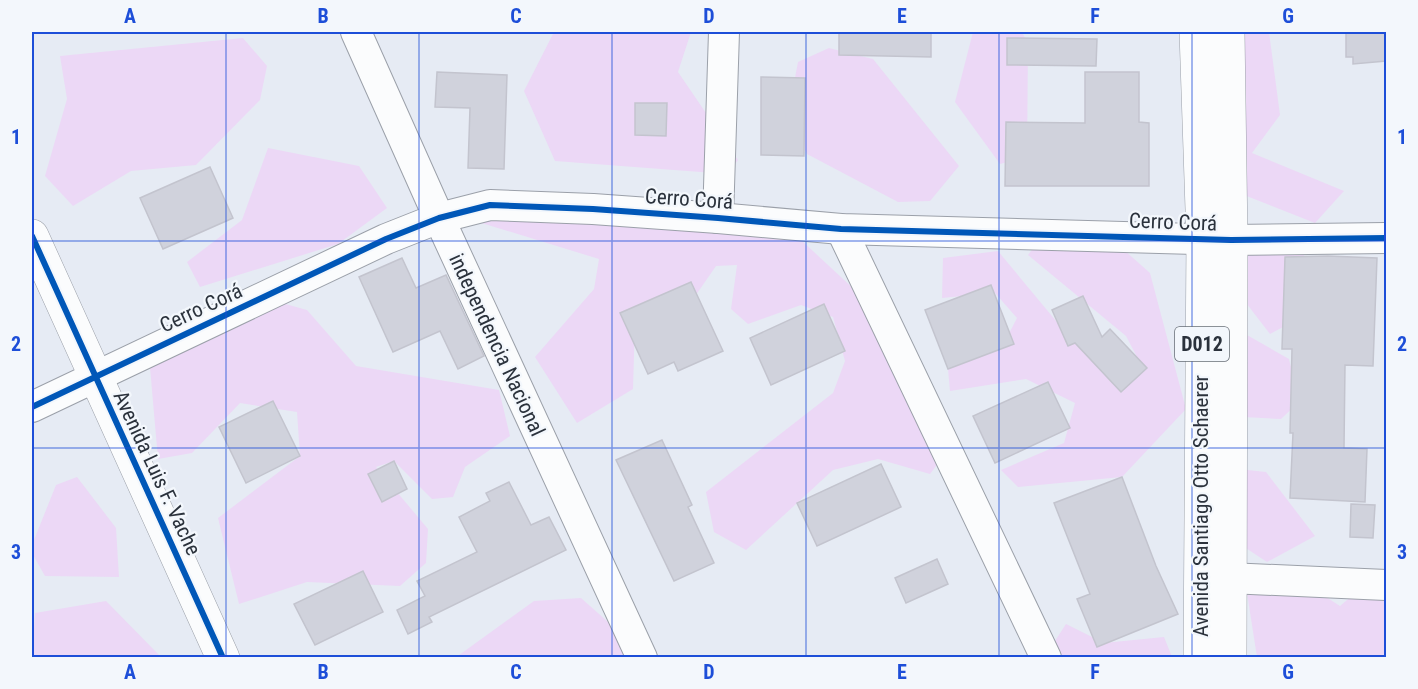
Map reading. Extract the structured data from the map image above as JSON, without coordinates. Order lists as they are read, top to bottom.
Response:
{
  "streets": {
    "main road": ["D012", "Avenida Luis F. Vache", "Avenida Santiago Otto Schaerer"],
    "street": ["Cerro Corá", "independencia Nacional"]
  },
  "crossings": [
    ["Cerro Corá", "independencia Nacional"],
    ["Cerro Corá", "Avenida Luis F. Vache"],
    ["Cerro Corá", "Avenida Santiago Otto Schaerer"]
  ],
  "grid": {
    "columns": [
      "A",
      "B",
      "C",
      "D",
      "E",
      "F",
      "G"
    ],
    "rows": ["1", "2", "3"]
  }
}
